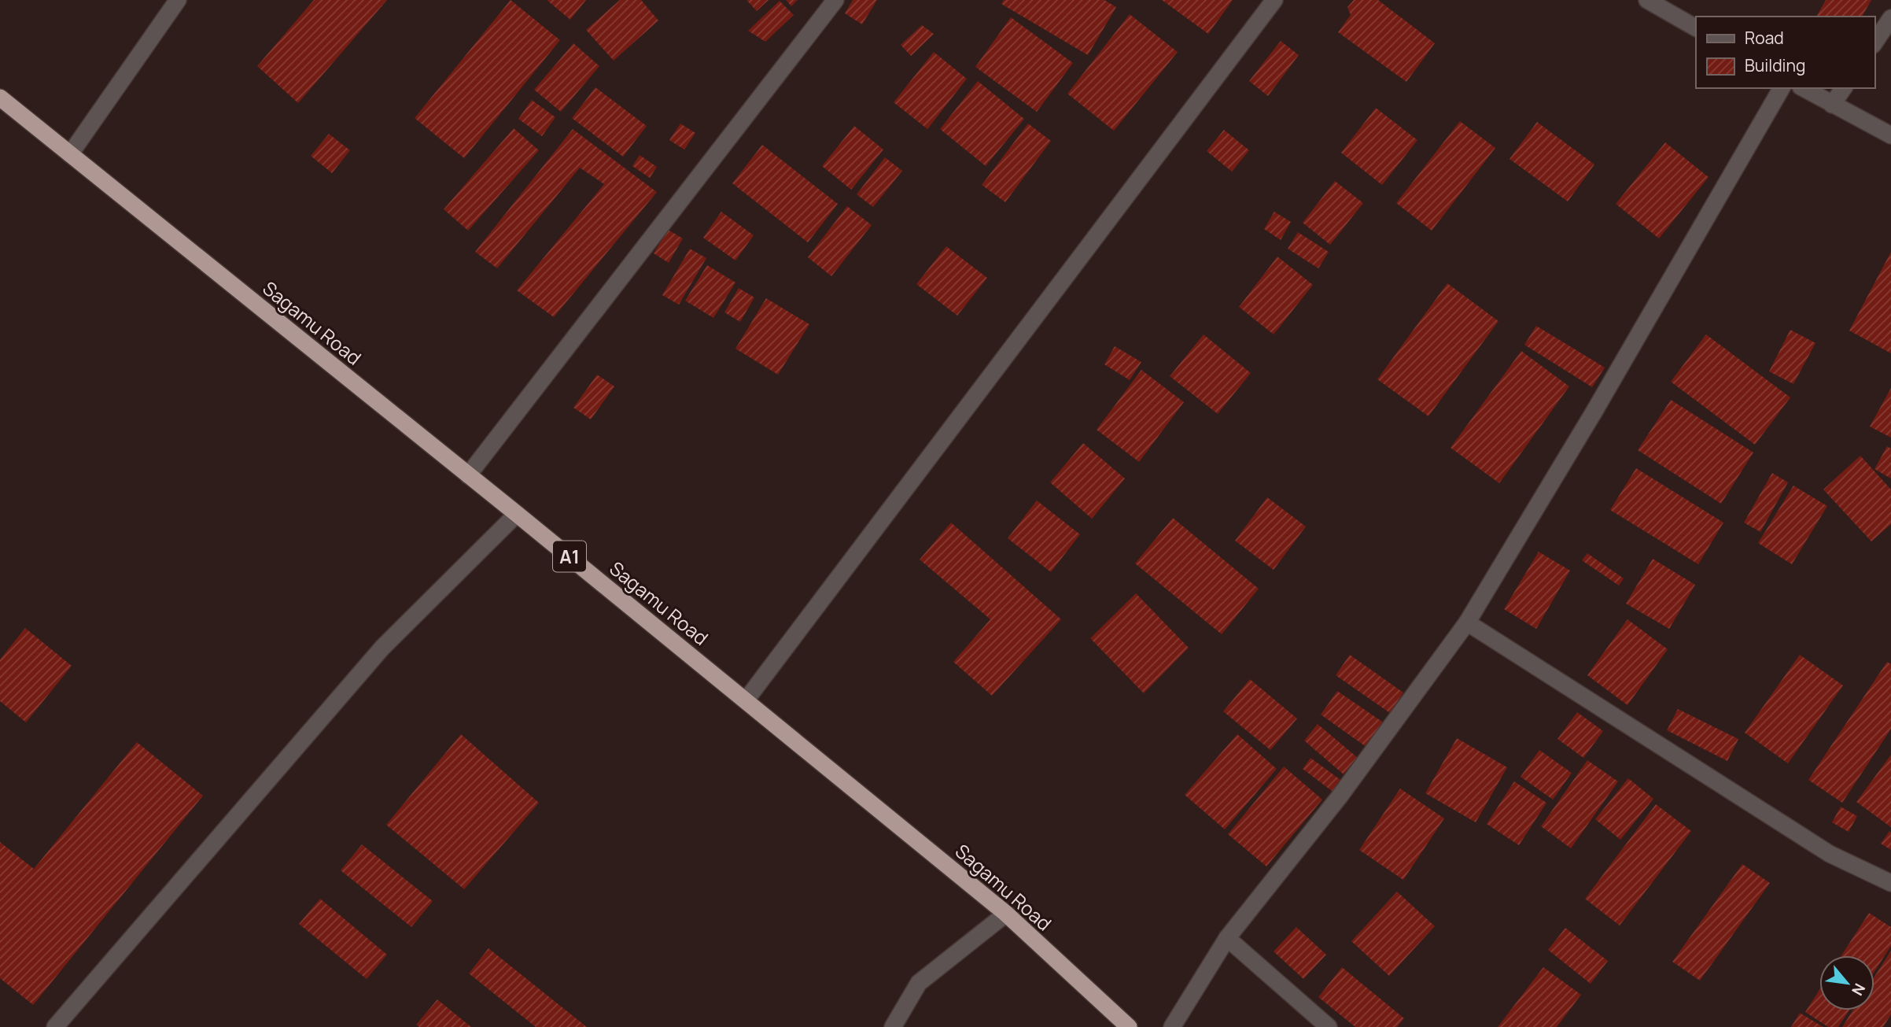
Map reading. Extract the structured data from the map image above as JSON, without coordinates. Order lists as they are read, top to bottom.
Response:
{
  "streets": {
    "highway": ["Sagamu Road", "A1"]
  },
  "legend": ["Road", "Building"],
  "north": "bottom right"
}
